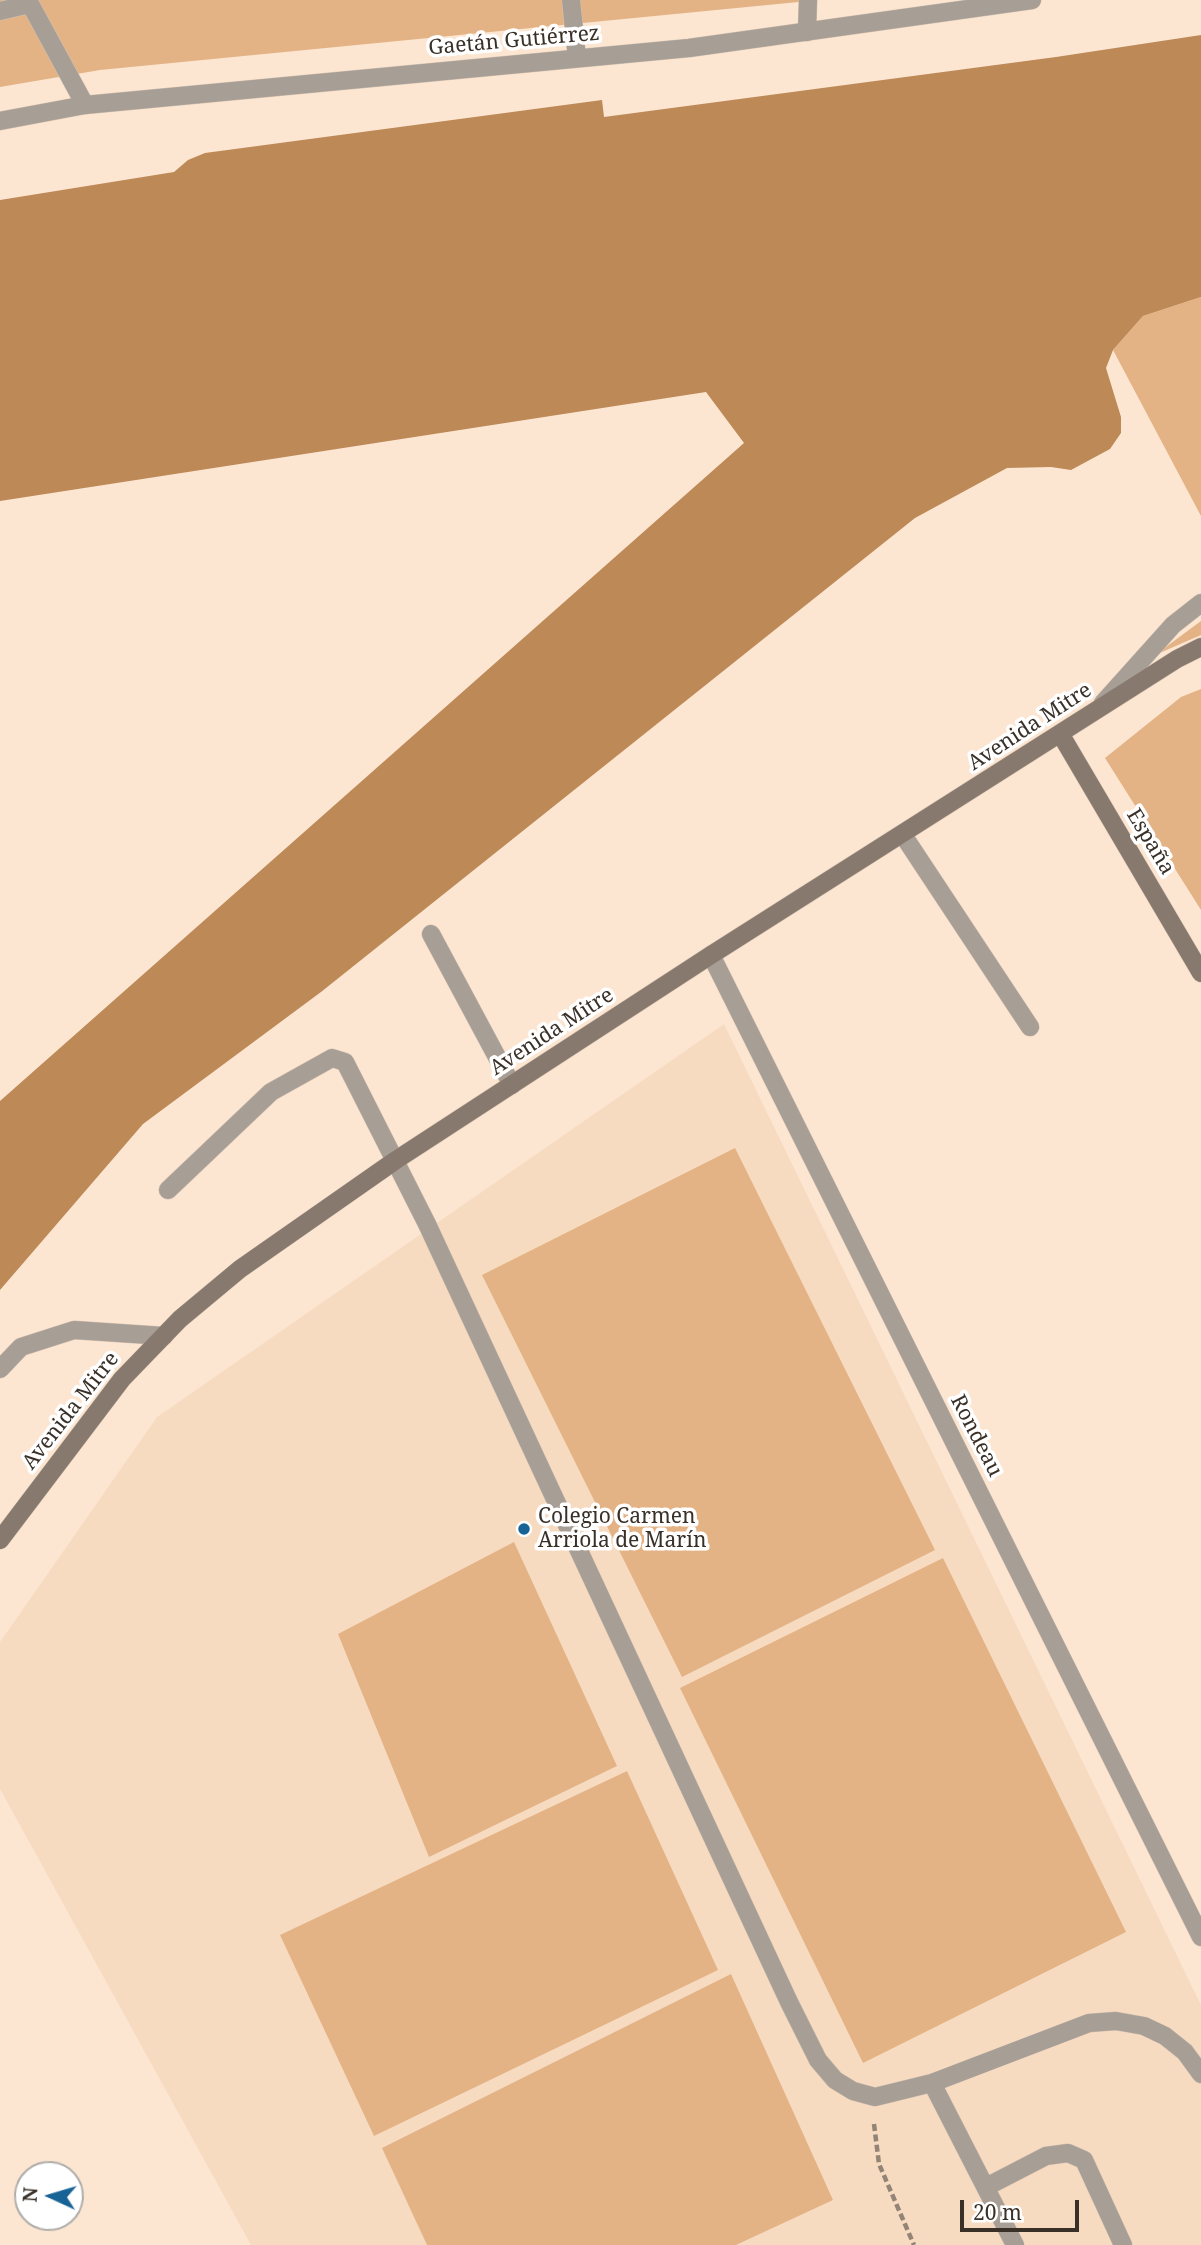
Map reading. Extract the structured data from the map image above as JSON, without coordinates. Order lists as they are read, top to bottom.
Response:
{
  "streets": {
    "street": [
      "Gaetán Gutiérrez",
      "Avenida Mitre",
      "España",
      "Rondeau"
    ]
  },
  "crossings": [
    ["Avenida Mitre", "España"],
    ["Avenida Mitre", "Rondeau"]
  ],
  "places": ["Colegio Carmen Arriola de Marín"],
  "scale_bar": "20 m",
  "north": "left"
}
